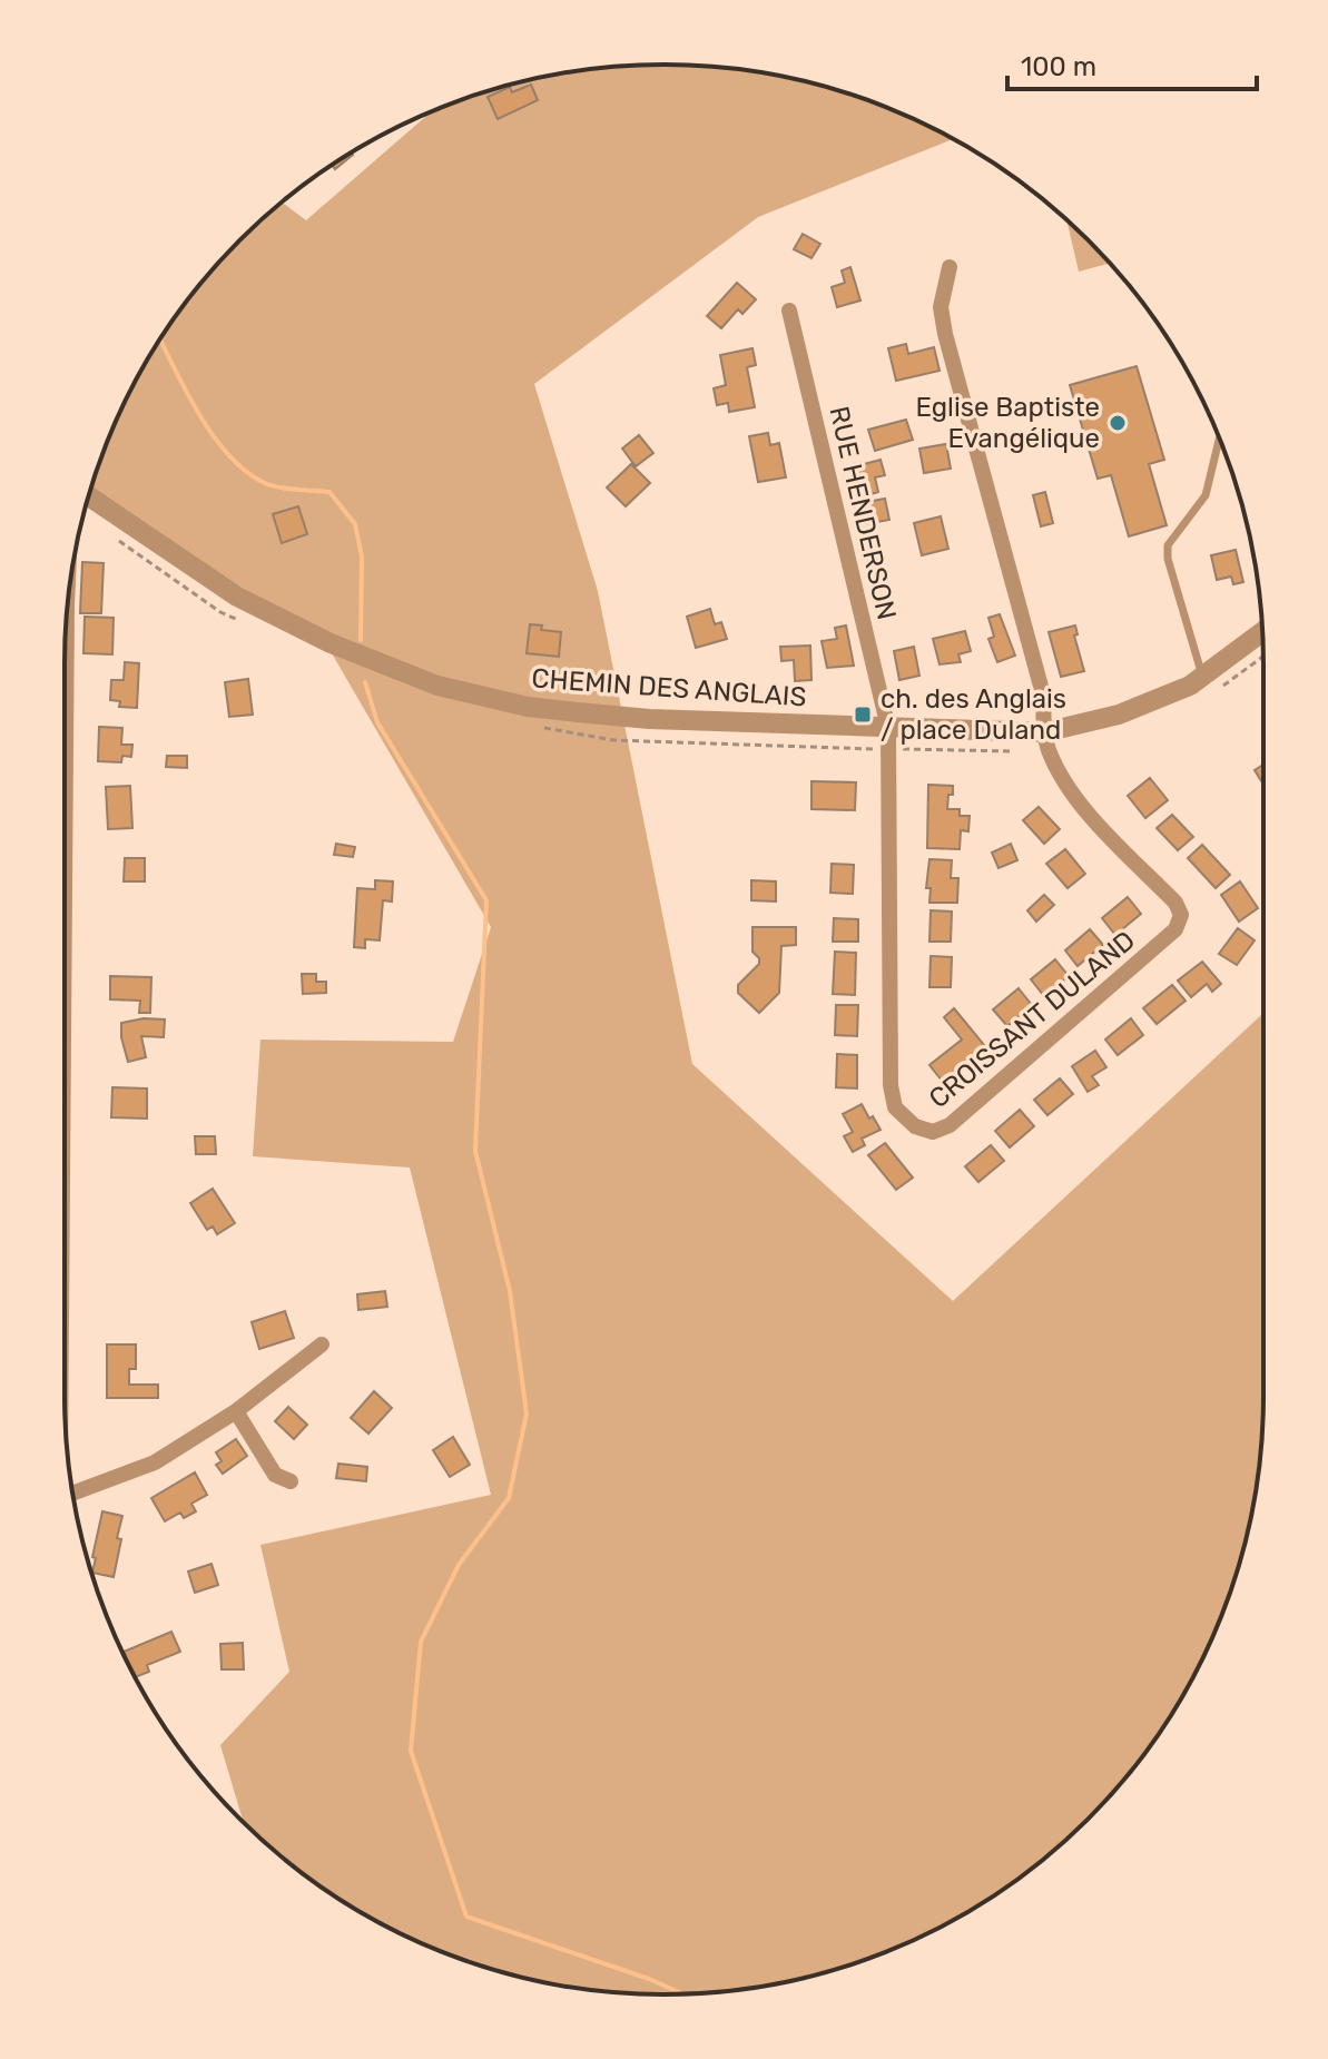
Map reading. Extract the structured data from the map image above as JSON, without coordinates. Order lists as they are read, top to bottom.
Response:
{
  "streets": {
    "street": ["RUE HENDERSON", "CHEMIN DES ANGLAIS", "CROISSANT DULAND"]
  },
  "crossings": [
    ["RUE HENDERSON", "CHEMIN DES ANGLAIS"],
    ["RUE HENDERSON", "CROISSANT DULAND"],
    ["CHEMIN DES ANGLAIS", "CROISSANT DULAND"]
  ],
  "places": {
    "other": ["Eglise Baptiste Evangélique"],
    "transit": ["ch. des Anglais / place Duland"]
  },
  "scale_bar": "100 m"
}
